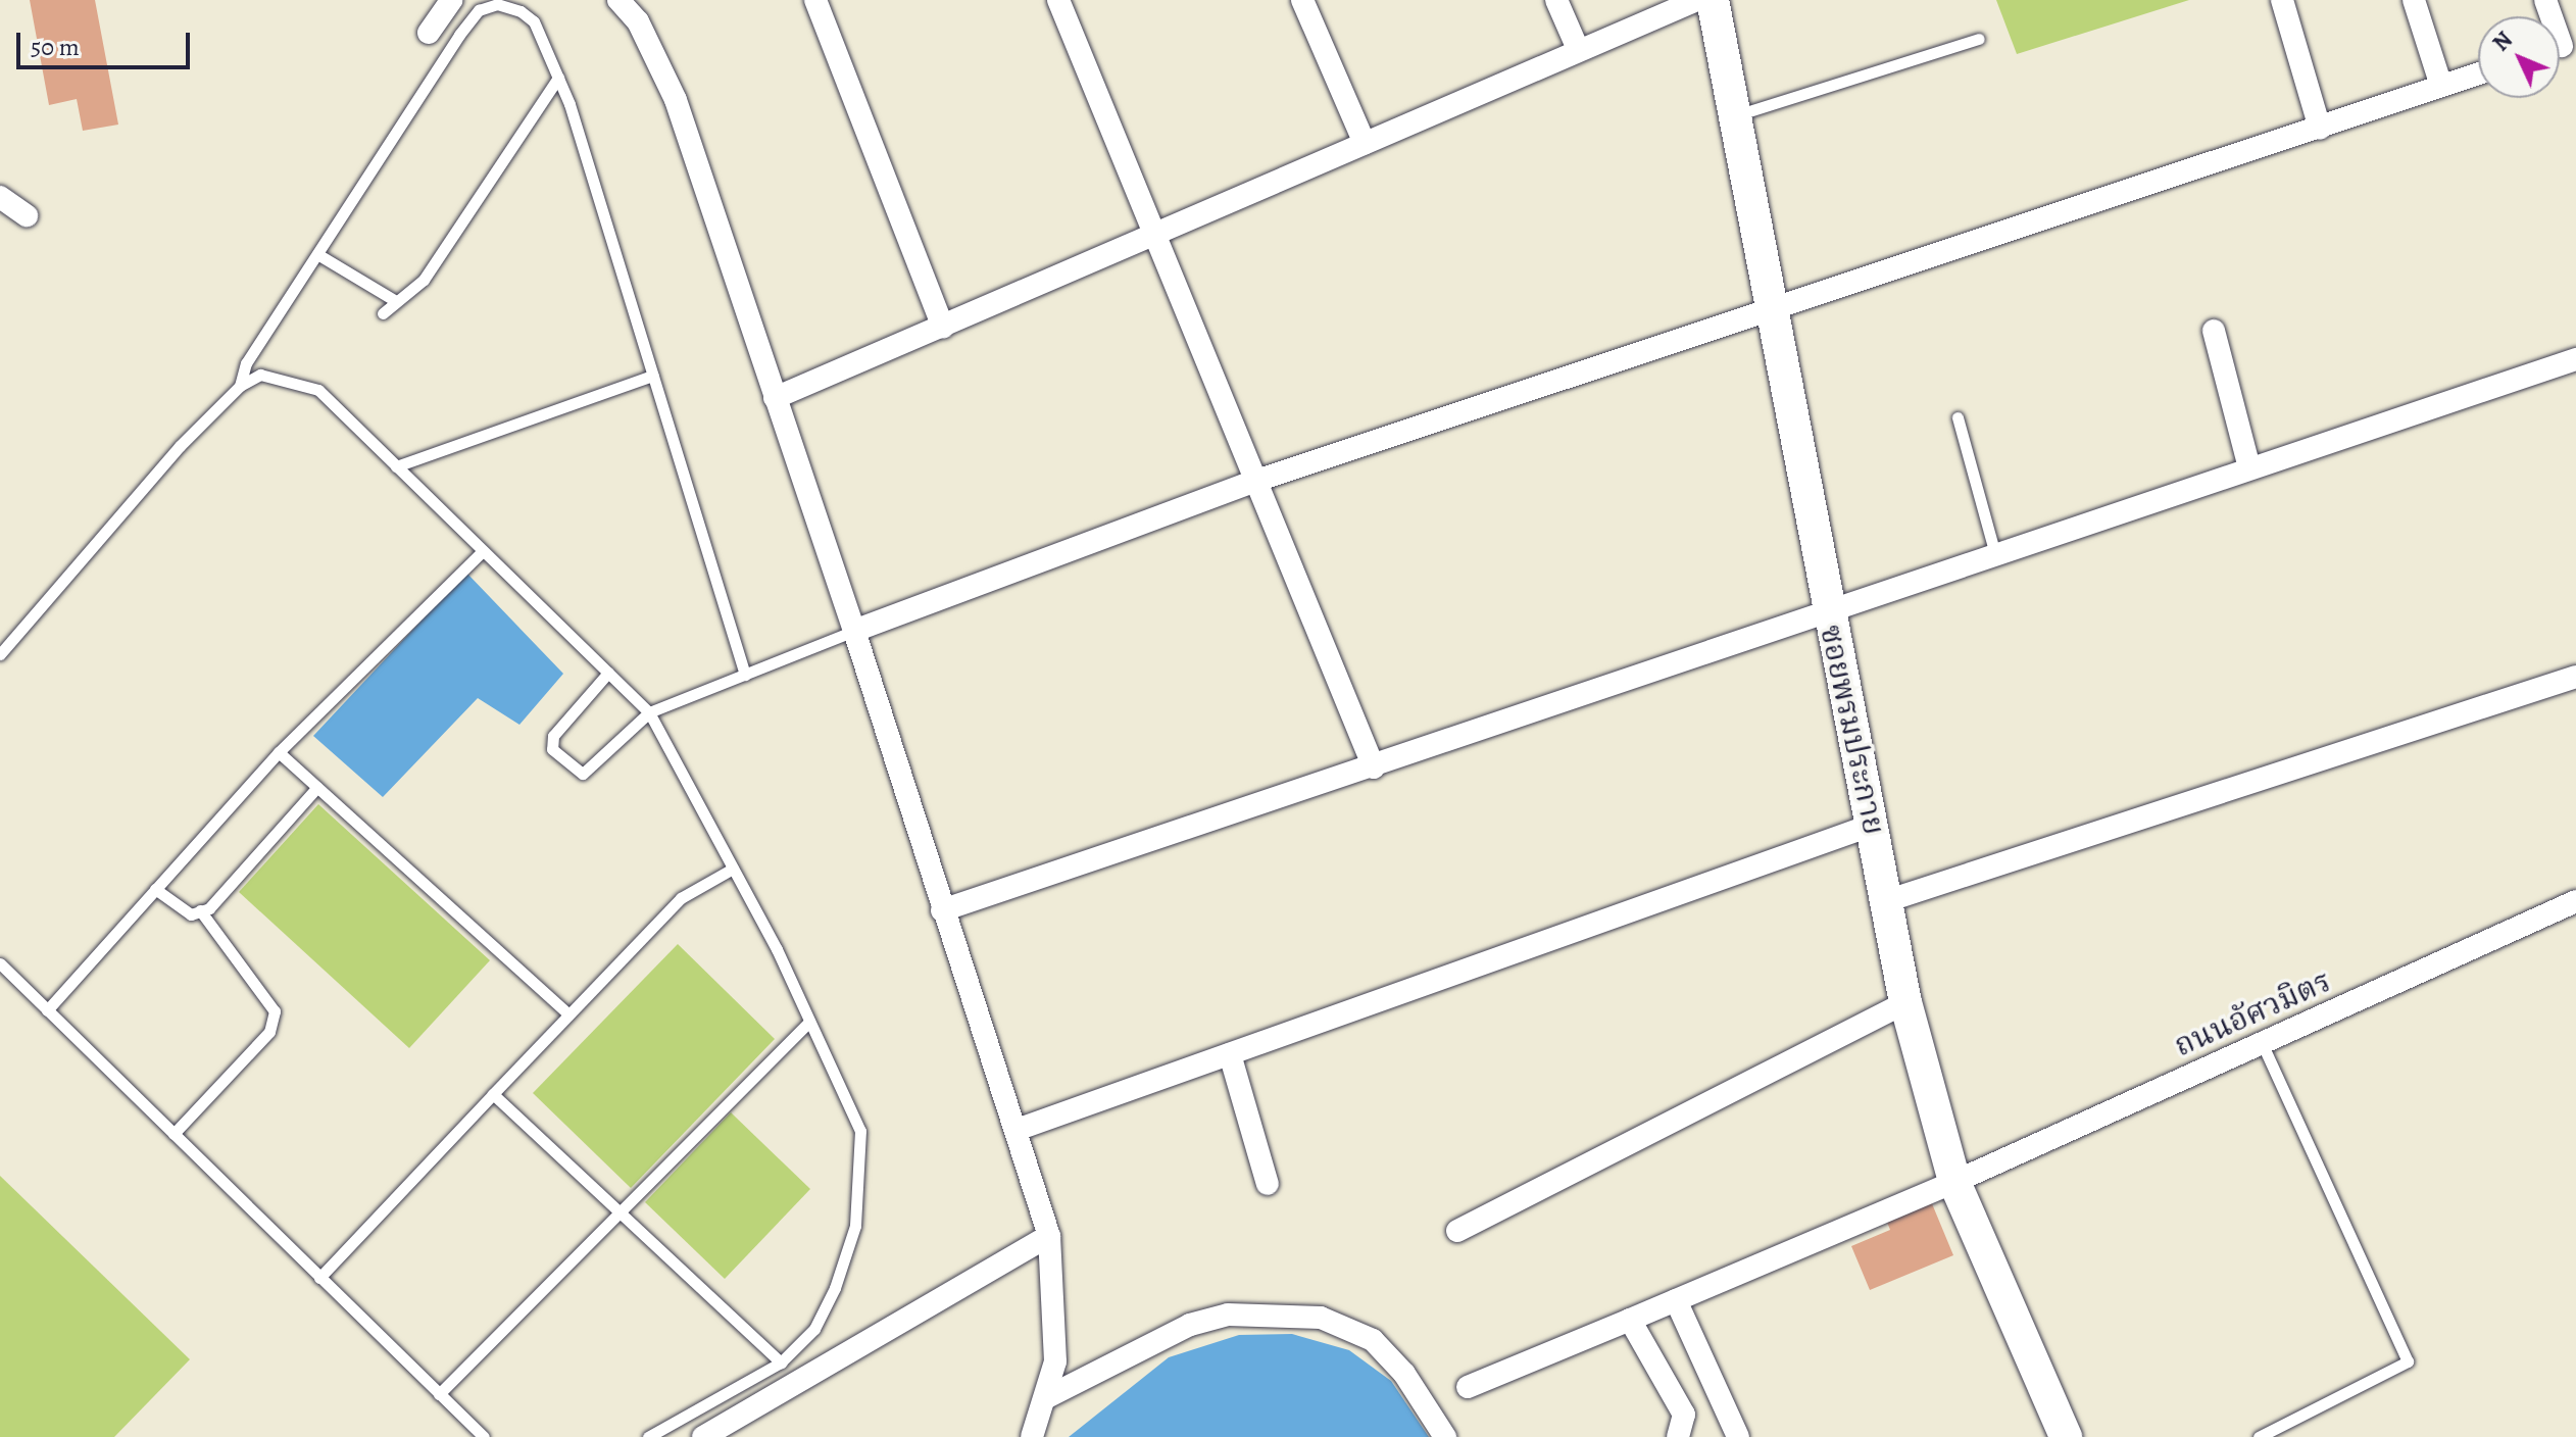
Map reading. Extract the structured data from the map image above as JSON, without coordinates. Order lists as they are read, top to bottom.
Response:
{
  "streets": {
    "street": ["ซอยพรมประกาย", "ถนนอัศวมิตร"]
  },
  "crossings": [
    ["ซอยพรมประกาย", "ถนนอัศวมิตร"]
  ],
  "scale_bar": "50 m",
  "north": "top left"
}
